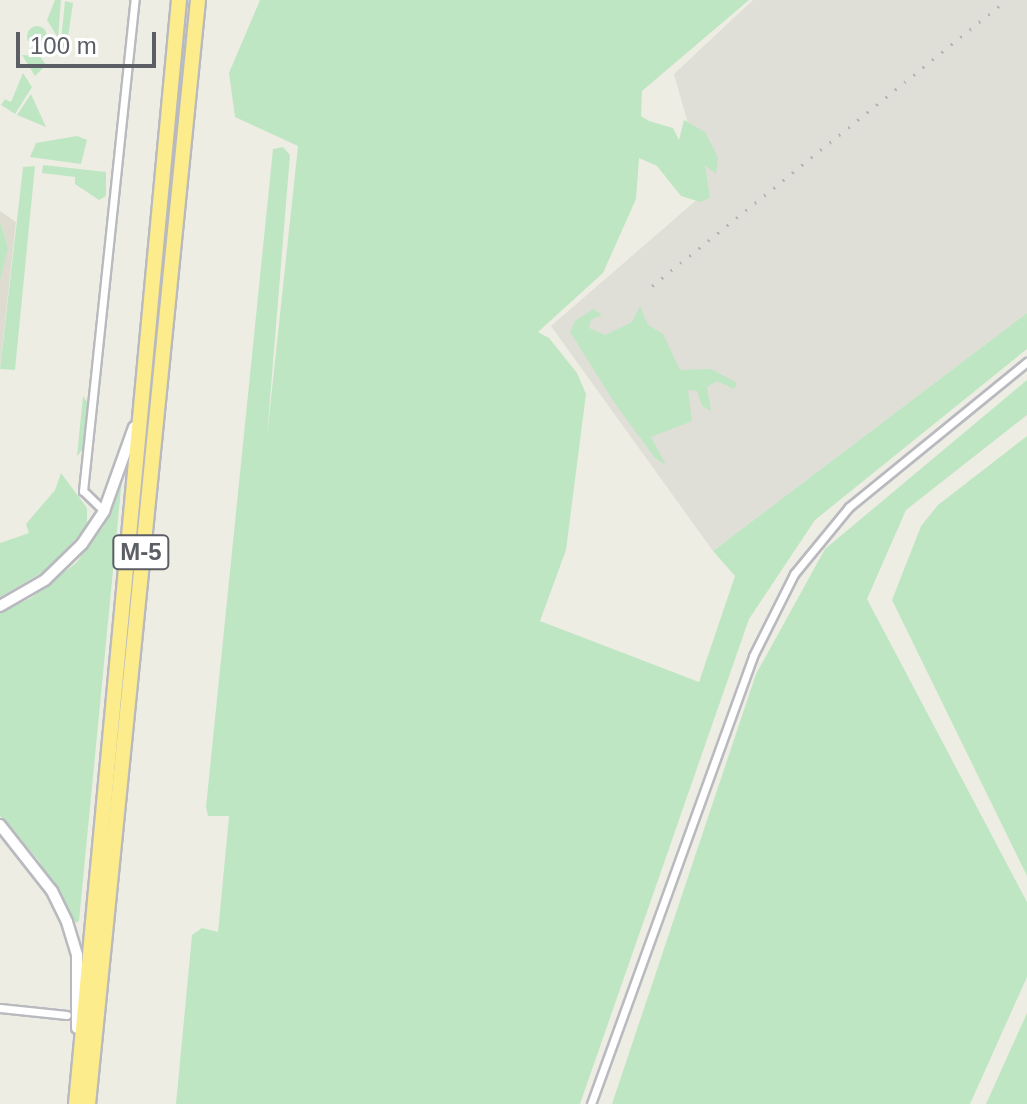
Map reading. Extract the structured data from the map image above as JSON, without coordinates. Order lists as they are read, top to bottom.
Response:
{
  "streets": {
    "highway": ["М-5"]
  },
  "scale_bar": "100 m"
}
